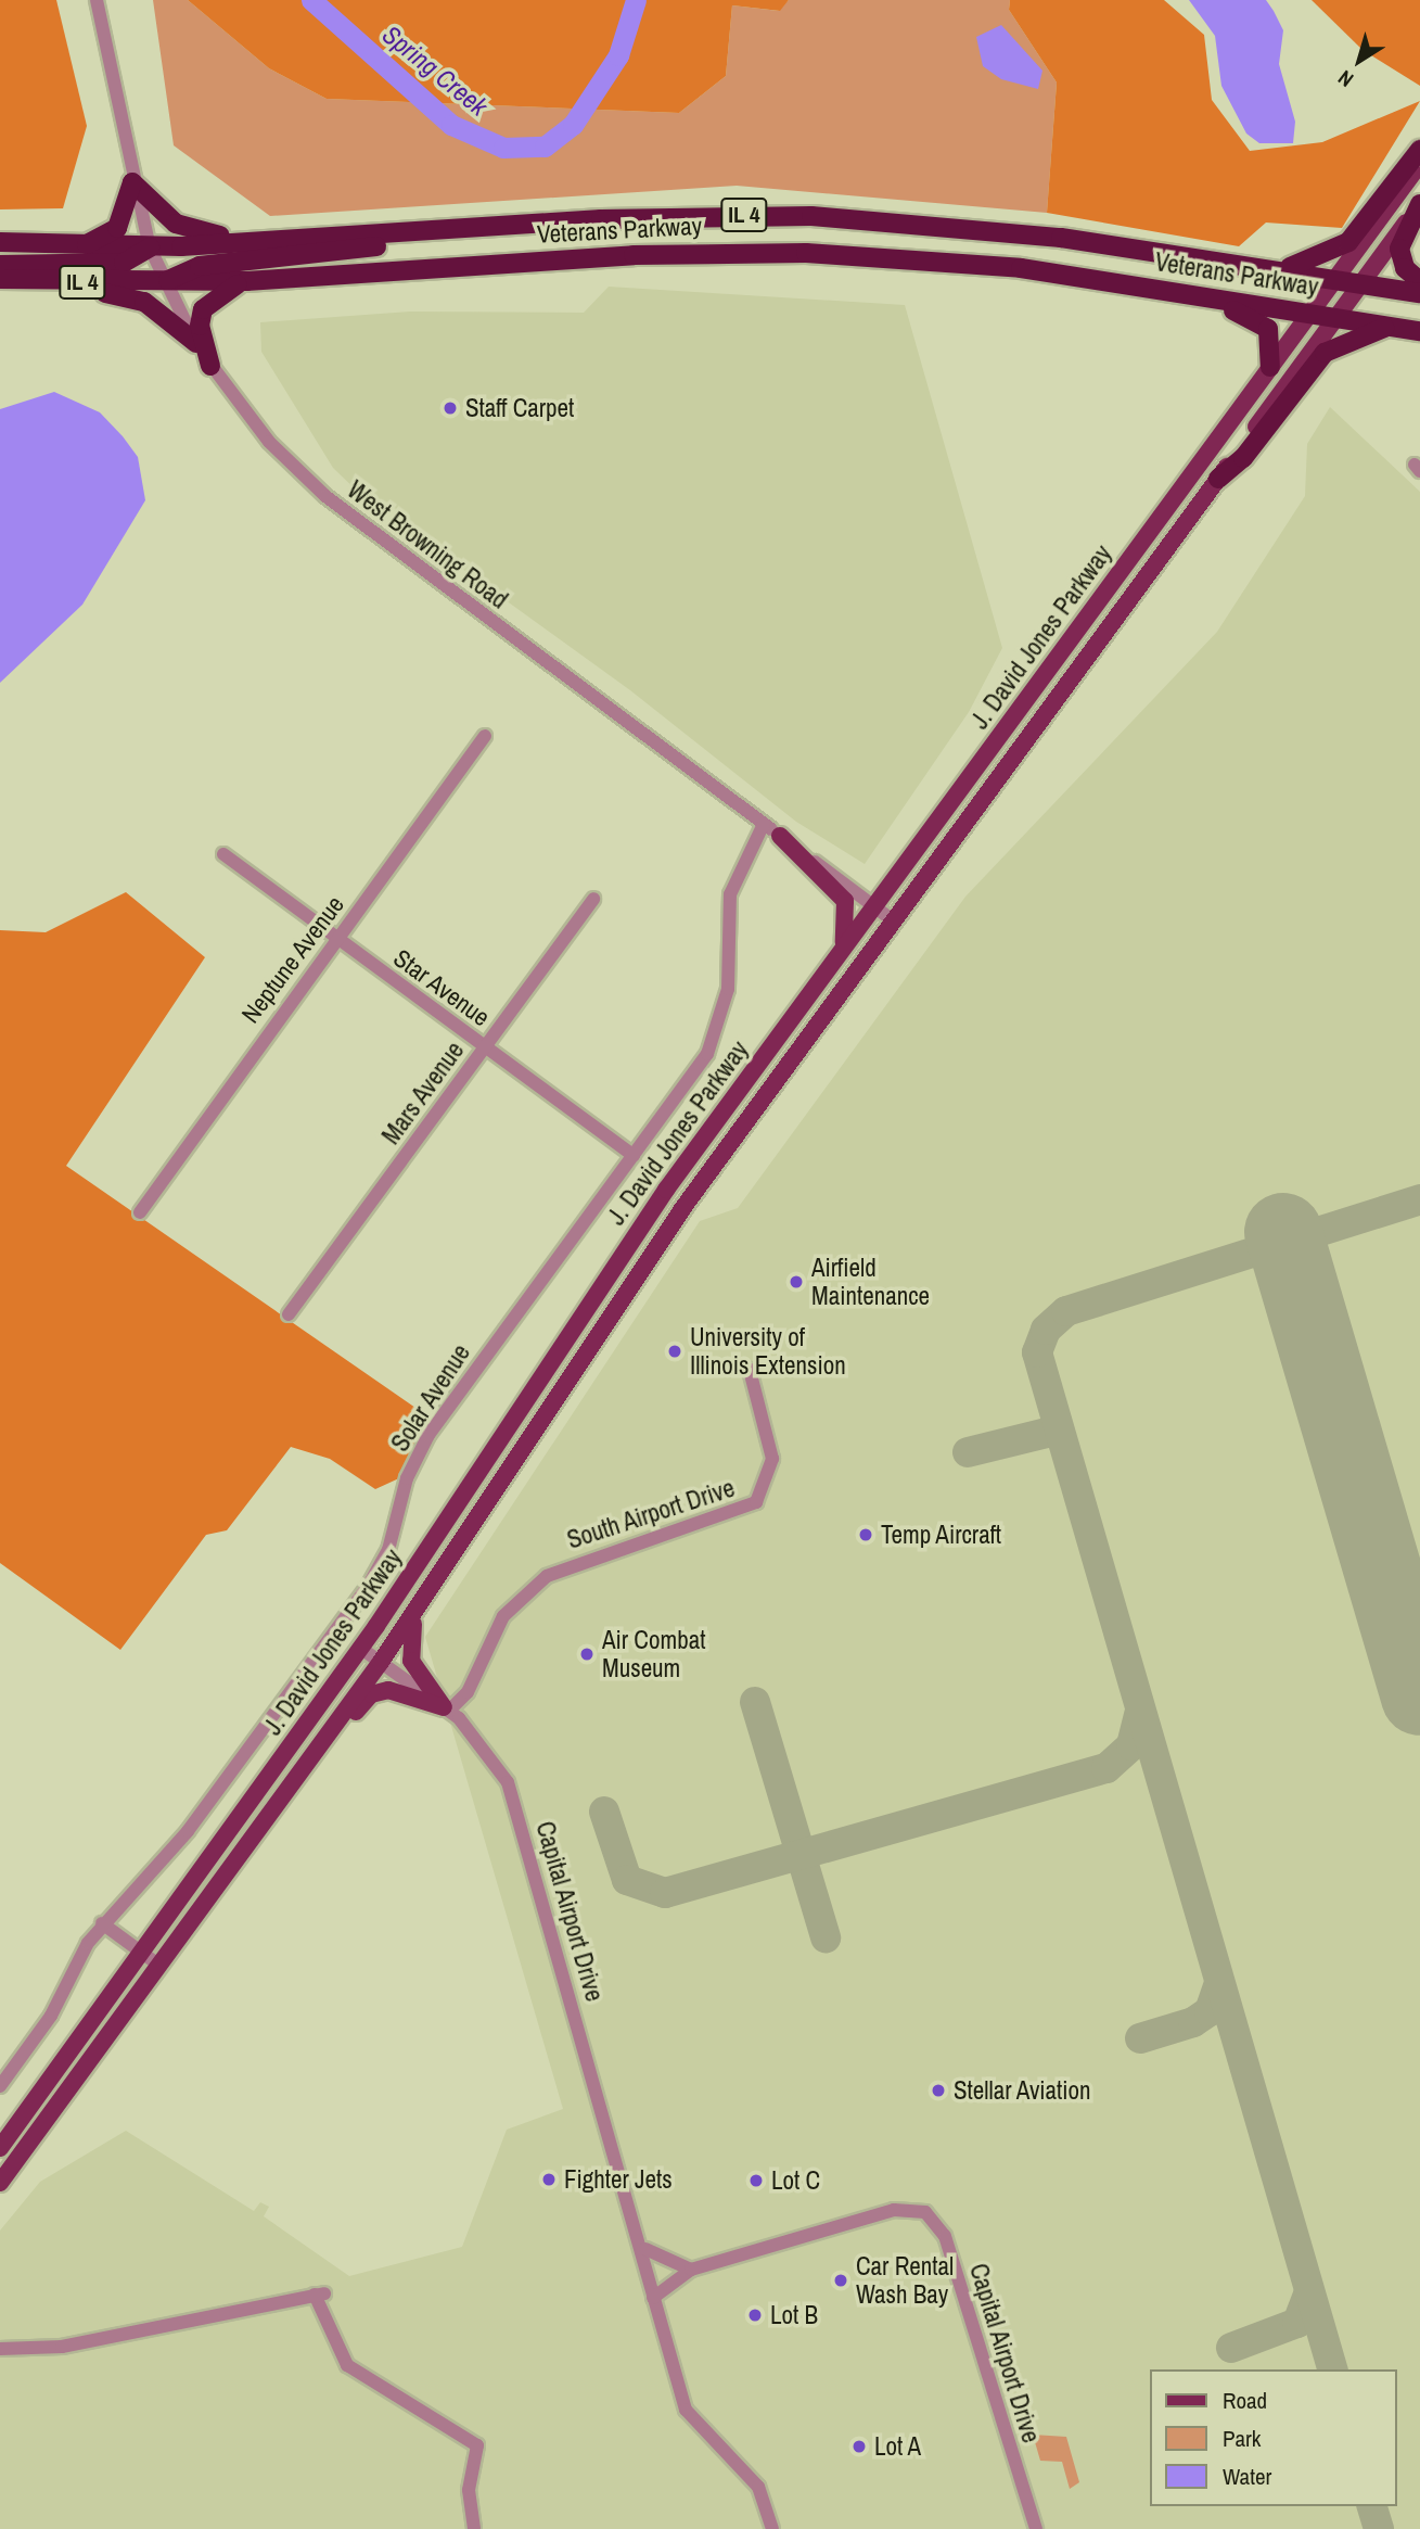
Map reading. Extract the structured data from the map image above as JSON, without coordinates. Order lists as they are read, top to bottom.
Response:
{
  "streets": {
    "highway": ["IL 4", "Veterans Parkway"],
    "main road": ["J. David Jones Parkway"],
    "street": [
      "West Browning Road",
      "Neptune Avenue",
      "Star Avenue",
      "Mars Avenue",
      "Solar Avenue",
      "South Airport Drive",
      "Capital Airport Drive"
    ]
  },
  "crossings": [
    ["Veterans Parkway", "West Browning Road"],
    ["Veterans Parkway", "J. David Jones Parkway"],
    ["West Browning Road", "J. David Jones Parkway"],
    ["West Browning Road", "Solar Avenue"],
    ["J. David Jones Parkway", "Capital Airport Drive"],
    ["Neptune Avenue", "Star Avenue"],
    ["Star Avenue", "Mars Avenue"],
    ["Star Avenue", "Solar Avenue"],
    ["South Airport Drive", "Capital Airport Drive"]
  ],
  "water": ["Spring Creek"],
  "places": [
    "Staff Carpet",
    "Airfield Maintenance",
    "University of Illinois Extension",
    "Temp Aircraft",
    "Air Combat Museum",
    "Stellar Aviation",
    "Fighter Jets",
    "Lot C",
    "Car Rental Wash Bay",
    "Lot B",
    "Lot A"
  ],
  "legend": ["Road", "Park", "Water"],
  "north": "bottom left"
}
